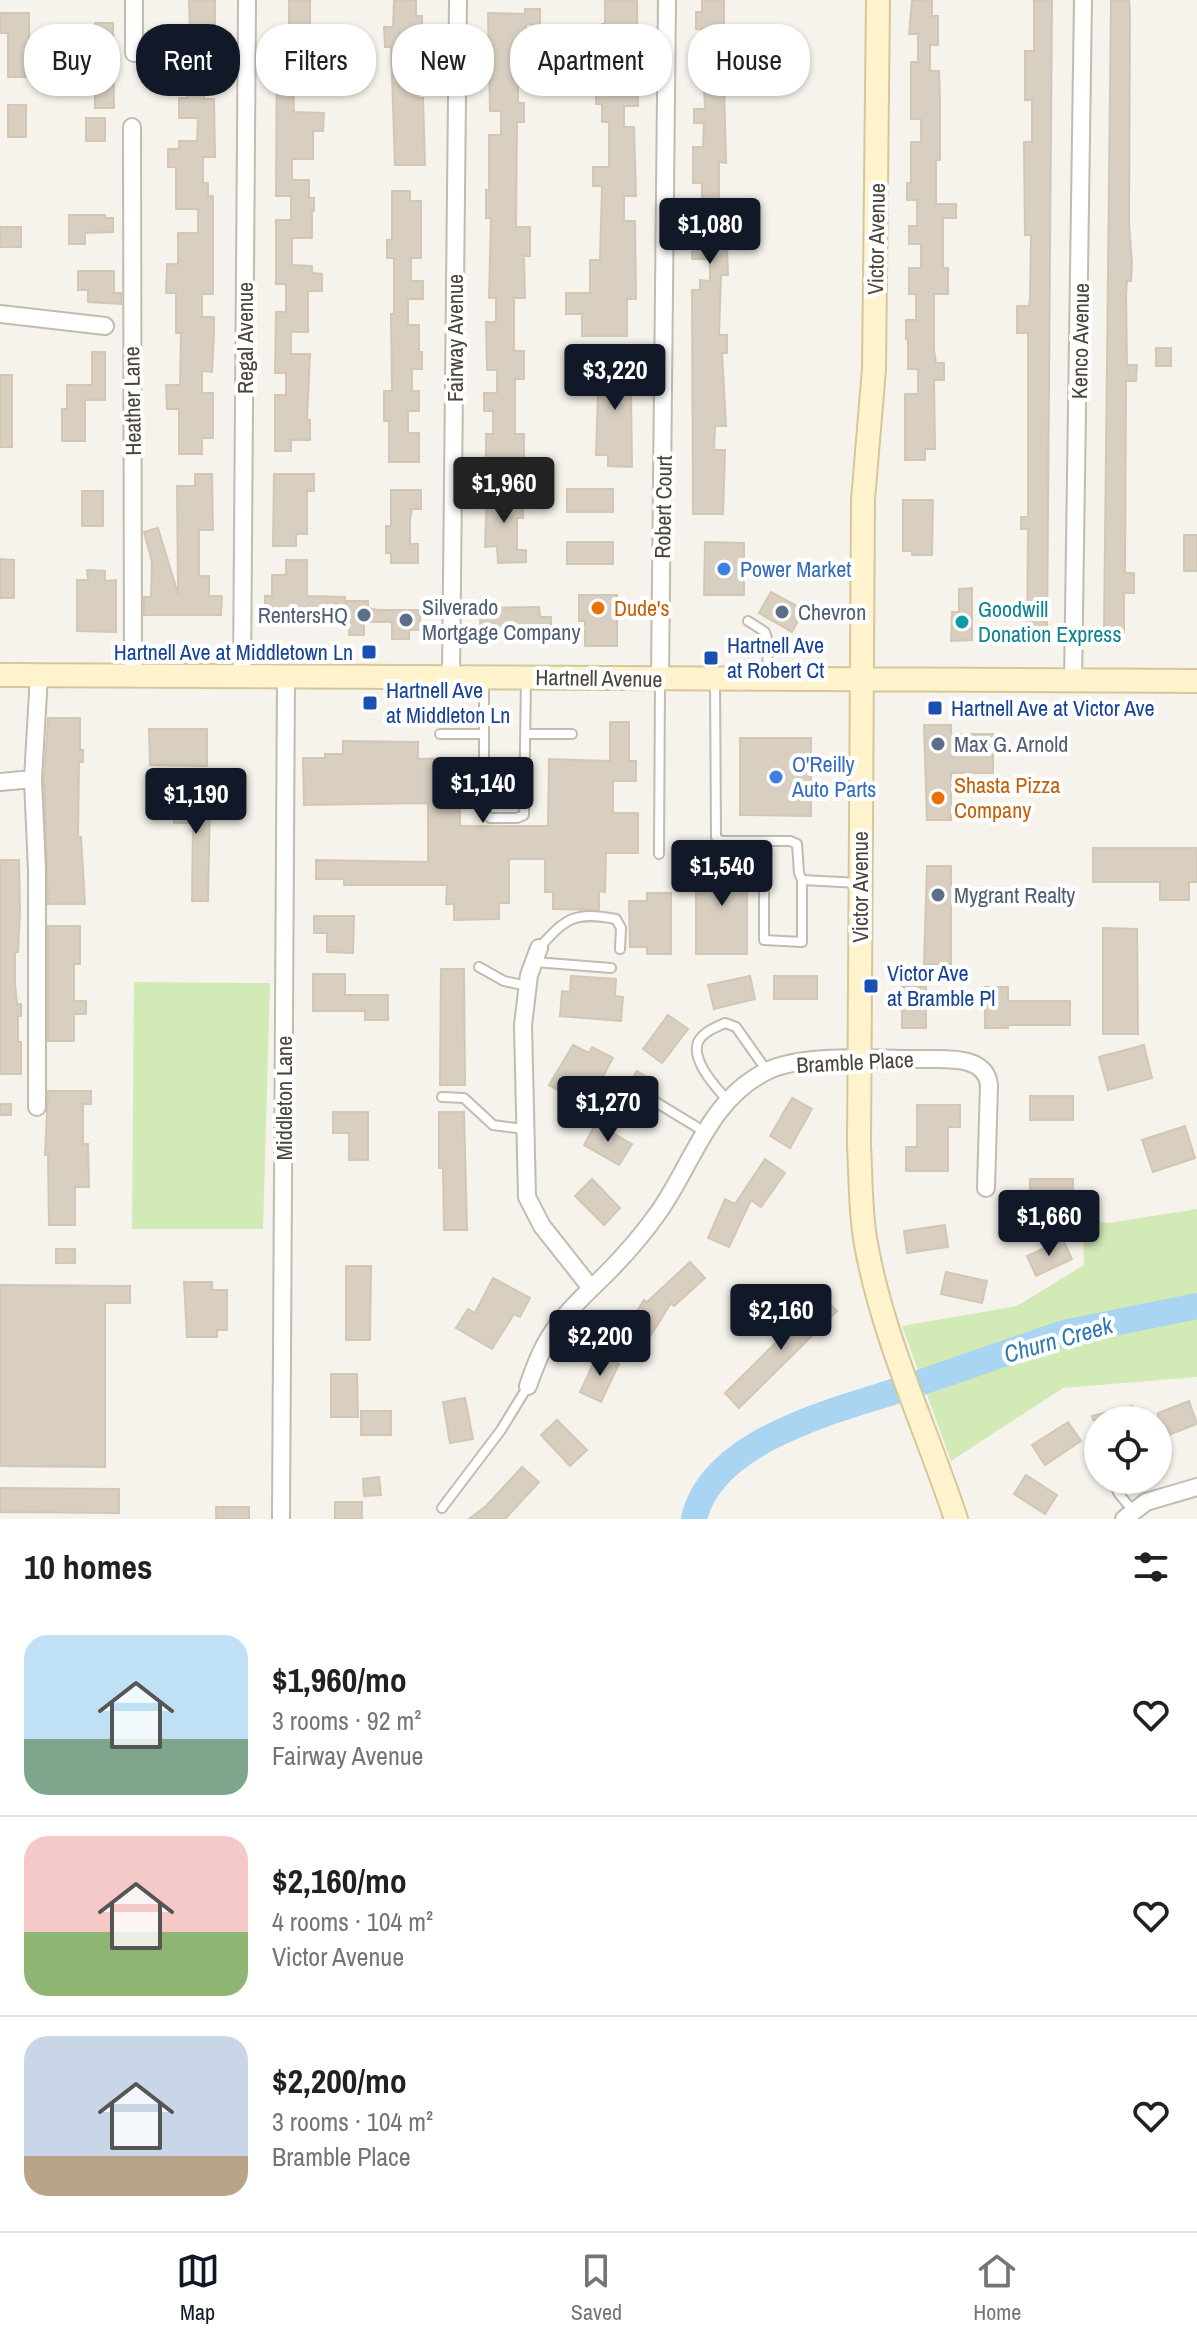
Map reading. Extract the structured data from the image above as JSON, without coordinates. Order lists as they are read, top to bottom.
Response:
{
  "streets": {
    "main road": ["Victor Avenue", "Hartnell Avenue"],
    "street": [
      "Regal Avenue",
      "Fairway Avenue",
      "Kenco Avenue",
      "Heather Lane",
      "Robert Court",
      "Bramble Place",
      "Middleton Lane"
    ]
  },
  "crossings": [
    ["Victor Avenue", "Hartnell Avenue"],
    ["Victor Avenue", "Bramble Place"],
    ["Regal Avenue", "Hartnell Avenue"],
    ["Fairway Avenue", "Hartnell Avenue"],
    ["Kenco Avenue", "Hartnell Avenue"],
    ["Heather Lane", "Hartnell Avenue"],
    ["Robert Court", "Hartnell Avenue"],
    ["Hartnell Avenue", "Middleton Lane"]
  ],
  "water": ["Churn Creek"],
  "places": {
    "other": [
      "Power Market",
      "Dude's",
      "Chevron",
      "RentersHQ",
      "Silverado Mortgage Company",
      "Goodwill Donation Express",
      "Max G. Arnold",
      "O'Reilly Auto Parts",
      "Shasta Pizza Company",
      "Mygrant Realty"
    ],
    "transit": [
      "Hartnell Ave at Middletown Ln",
      "Hartnell Ave at Robert Ct",
      "Hartnell Ave at Middleton Ln",
      "Hartnell Ave at Victor Ave",
      "Victor Ave at Bramble Pl"
    ]
  },
  "page": {
    "chip": [
      "Buy",
      "Rent",
      "Filters",
      "New",
      "Apartment",
      "House"
    ],
    "price": [
      "$1,080",
      "$3,220",
      "$1,960",
      "$1,140",
      "$1,190",
      "$1,540",
      "$1,270",
      "$1,660",
      "$2,160",
      "$2,200"
    ],
    "heading": "10 homes",
    "list": [
      {
        "name": "$1,960/mo",
        "note": "3 rooms · 92 m² · Fairway Avenue"
      },
      {
        "name": "$2,160/mo",
        "note": "4 rooms · 104 m² · Victor Avenue"
      },
      {
        "name": "$2,200/mo",
        "note": "3 rooms · 104 m² · Bramble Place"
      }
    ],
    "tabs": ["Map", "Saved", "Home"]
  }
}
